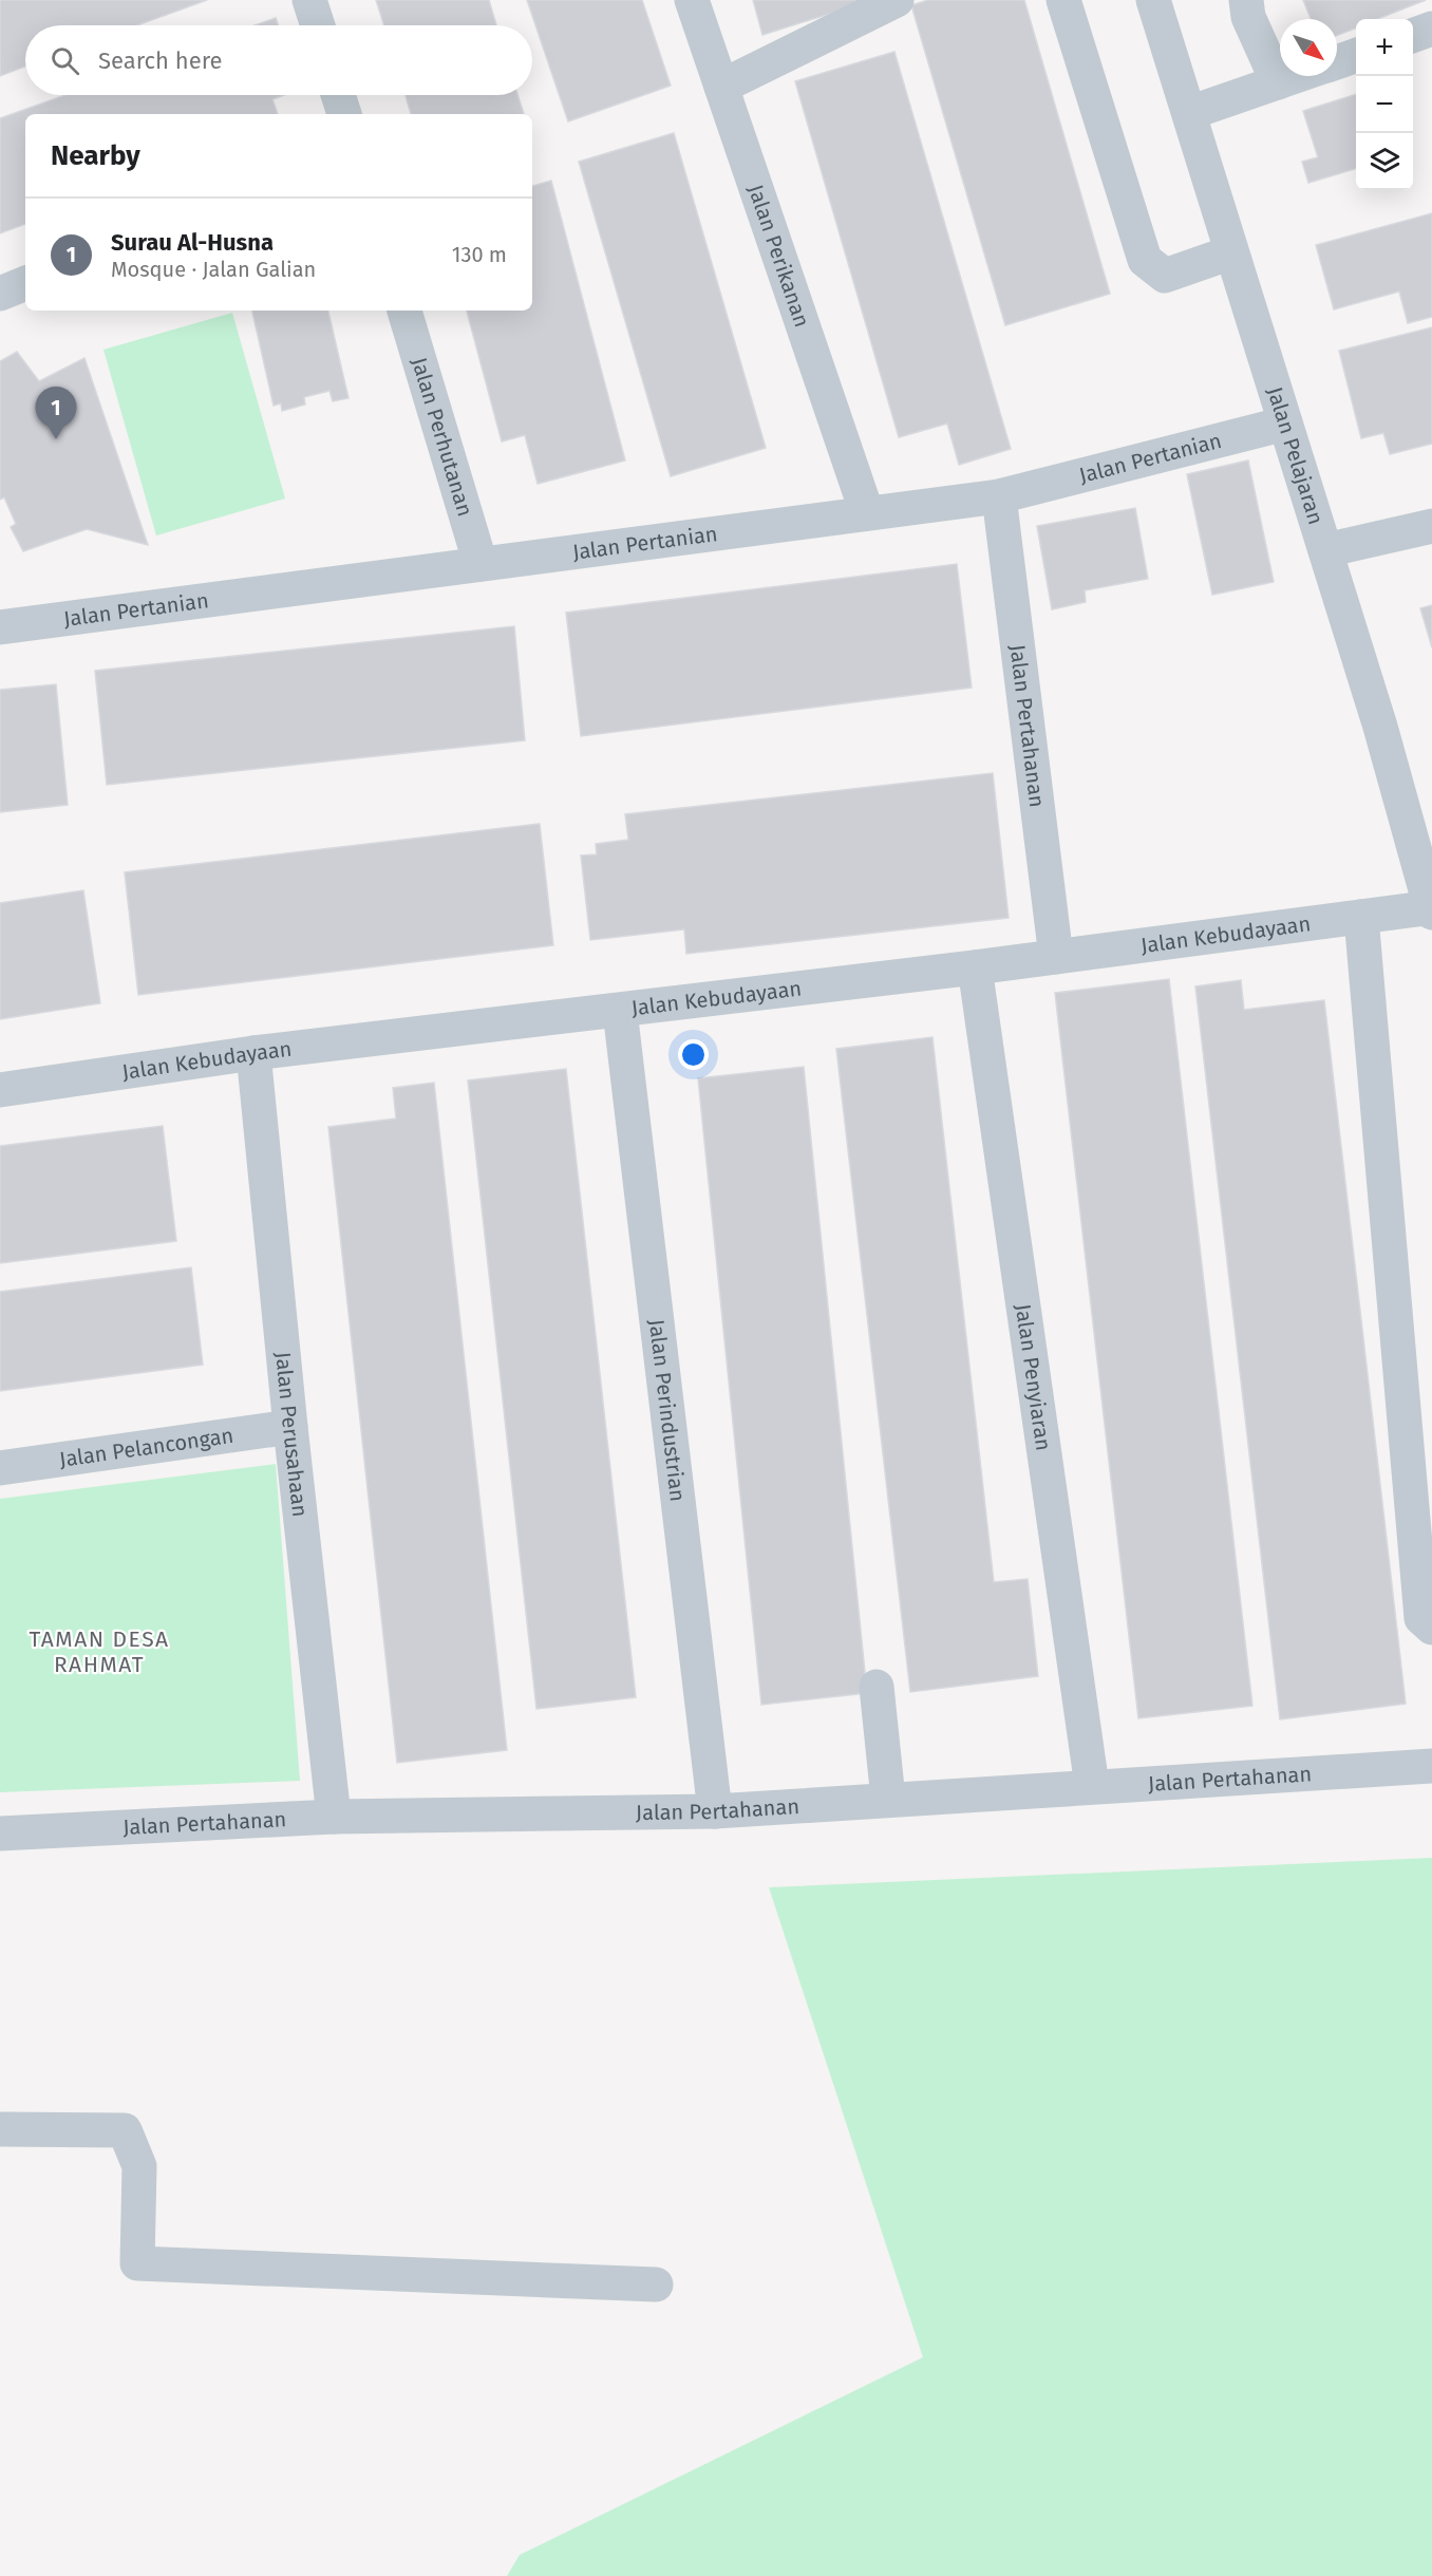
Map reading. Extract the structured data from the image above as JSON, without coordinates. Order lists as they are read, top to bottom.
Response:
{
  "streets": {
    "street": [
      "Jalan Perikanan",
      "Jalan Perhutanan",
      "Jalan Pelajaran",
      "Jalan Pertanian",
      "Jalan Pertahanan",
      "Jalan Kebudayaan",
      "Jalan Penyiaran",
      "Jalan Perindustrian",
      "Jalan Perusahaan",
      "Jalan Pelancongan"
    ]
  },
  "crossings": [
    ["Jalan Perikanan", "Jalan Pertanian"],
    ["Jalan Perhutanan", "Jalan Pertanian"],
    ["Jalan Pelajaran", "Jalan Pertanian"],
    ["Jalan Pelajaran", "Jalan Kebudayaan"],
    ["Jalan Pertanian", "Jalan Pertahanan"],
    ["Jalan Pertahanan", "Jalan Kebudayaan"],
    ["Jalan Pertahanan", "Jalan Penyiaran"],
    ["Jalan Pertahanan", "Jalan Perindustrian"],
    ["Jalan Pertahanan", "Jalan Perusahaan"],
    ["Jalan Kebudayaan", "Jalan Penyiaran"],
    ["Jalan Kebudayaan", "Jalan Perindustrian"],
    ["Jalan Kebudayaan", "Jalan Perusahaan"],
    ["Jalan Perusahaan", "Jalan Pelancongan"]
  ],
  "districts": ["TAMAN DESA RAHMAT"],
  "north": "bottom right",
  "page": {
    "map_buttons": ["+", "−"],
    "search": "Search here",
    "heading": "Nearby",
    "list": [
      {
        "mark": "1",
        "name": "Surau Al-Husna",
        "note": "Mosque · Jalan Galian",
        "value": "130 m"
      }
    ],
    "pins": "1"
  }
}
